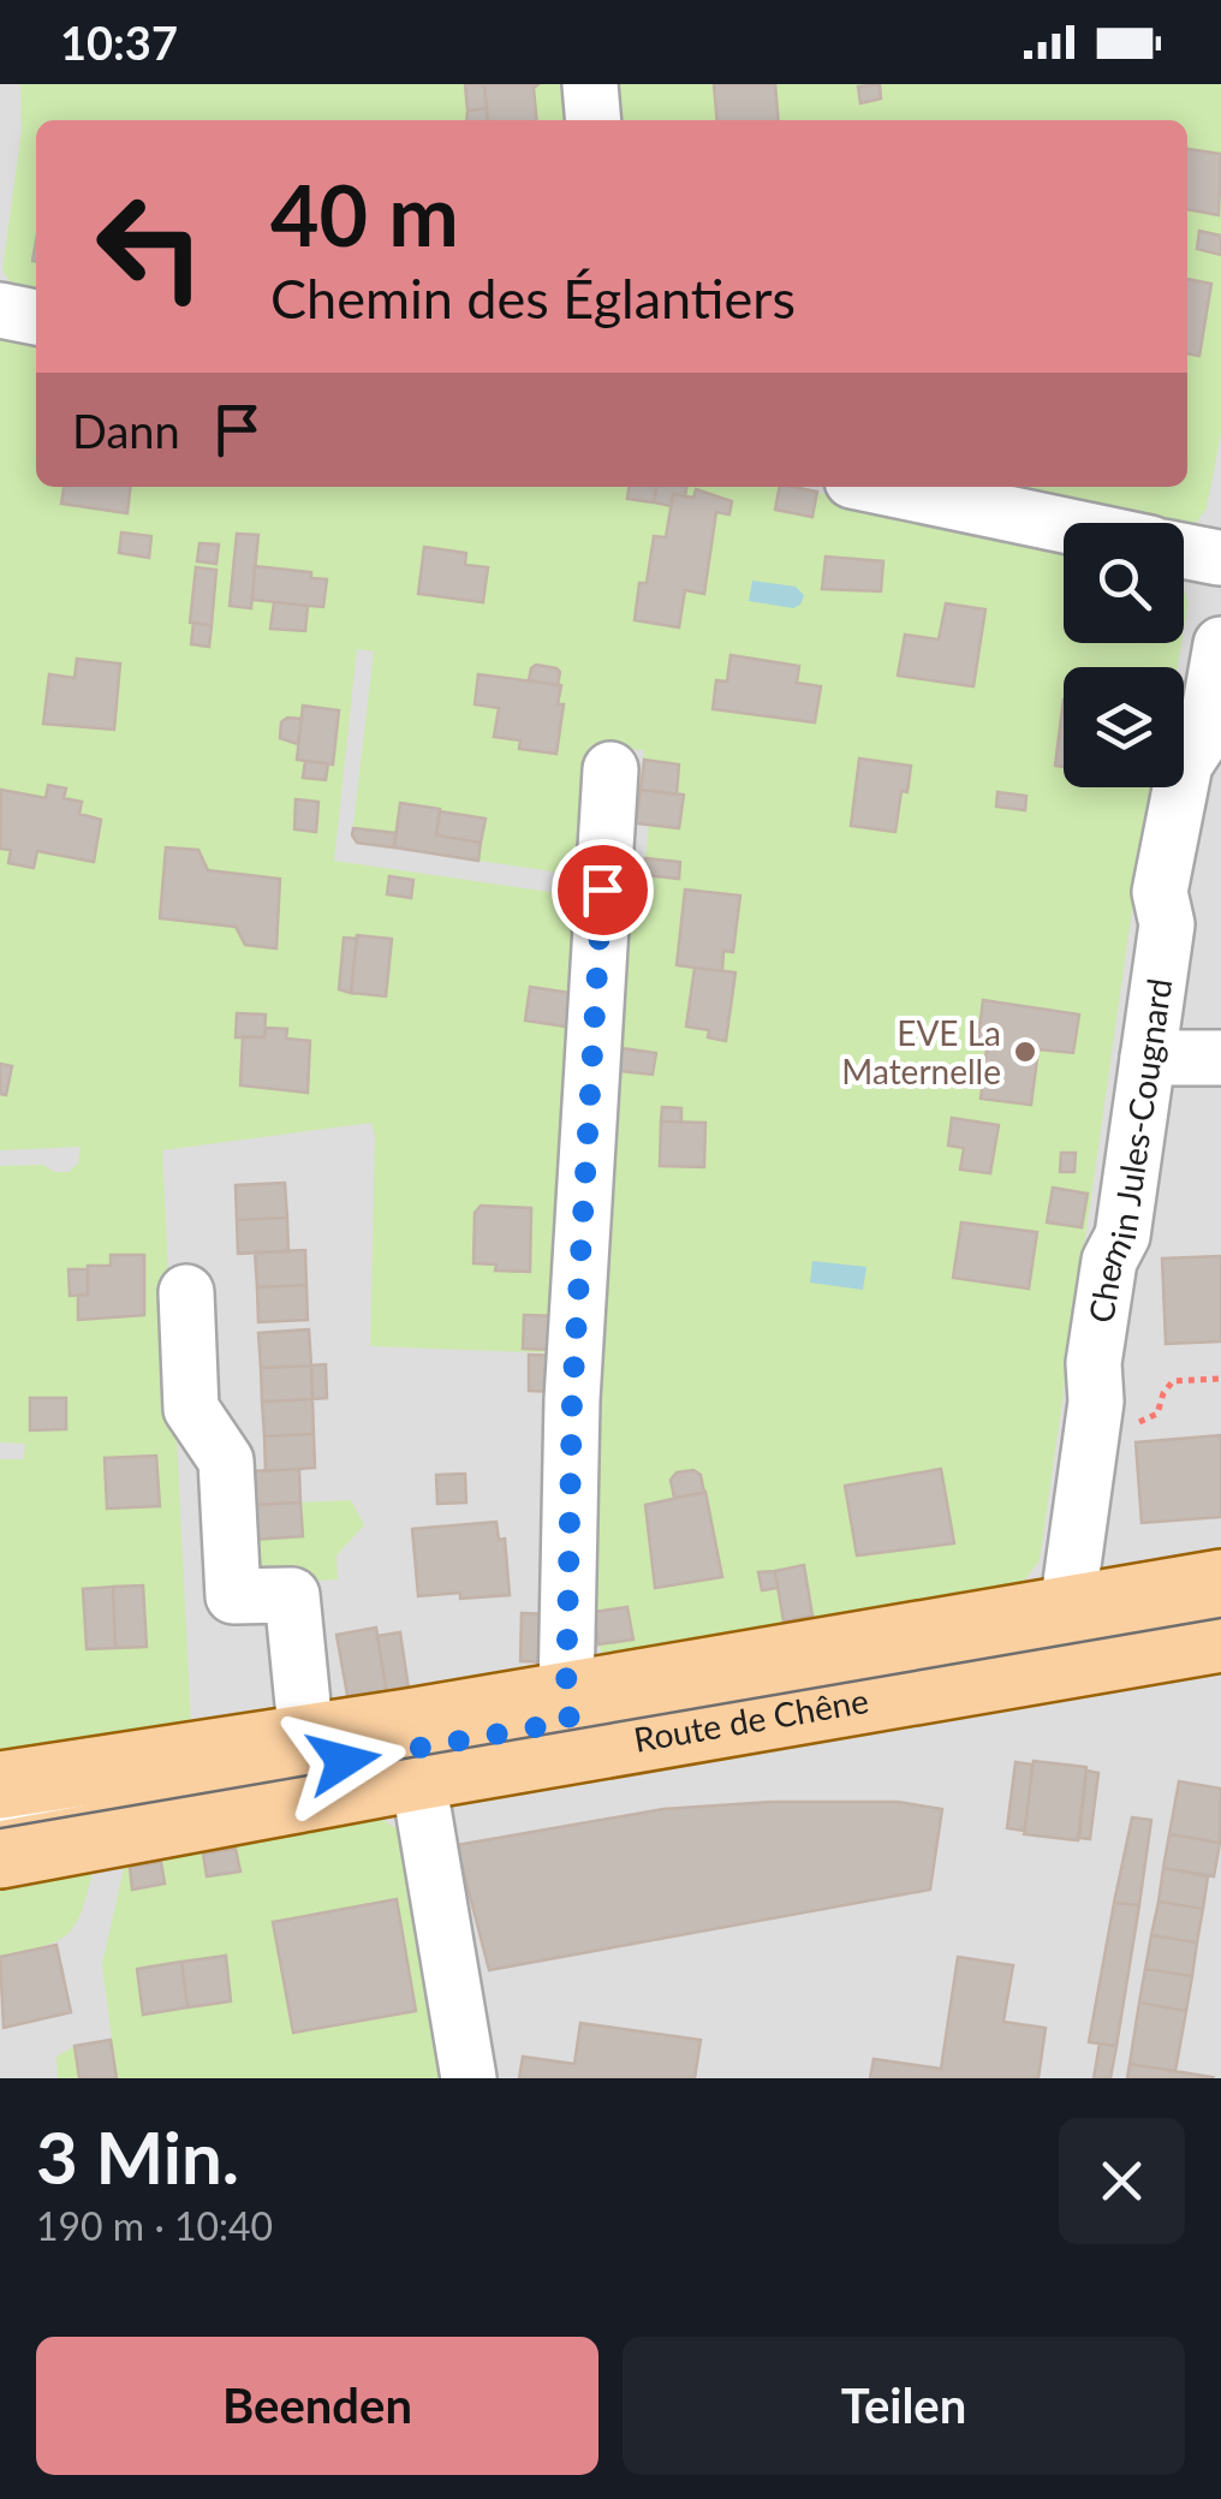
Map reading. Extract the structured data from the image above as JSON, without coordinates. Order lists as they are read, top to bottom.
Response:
{
  "streets": {
    "main road": ["Route de Chêne"],
    "street": ["Chemin Jules-Cougnard"]
  },
  "crossings": [
    ["Chemin Jules-Cougnard", "Route de Chêne"]
  ],
  "places": ["EVE La Maternelle"],
  "page": {
    "status": "10:37",
    "turn": ["40 m", "Chemin des Églantiers"],
    "then": "Dann",
    "heading": ["3 Min.", "190 m · 10:40"],
    "buttons": ["Beenden", "Teilen"]
  }
}
